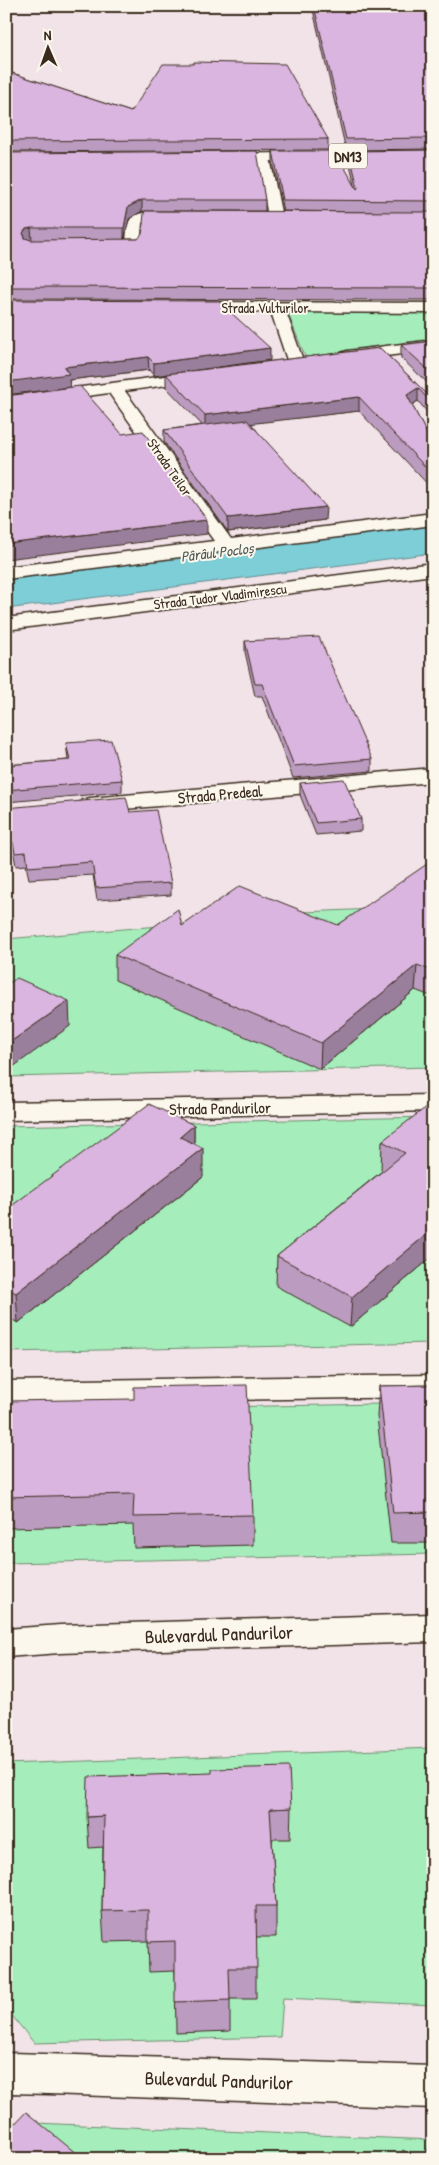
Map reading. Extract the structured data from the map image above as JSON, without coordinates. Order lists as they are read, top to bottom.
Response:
{
  "streets": {
    "street": [
      "DN13",
      "Strada Vulturilor",
      "Strada Teilor",
      "Strada Tudor Vladimirescu",
      "Strada Predeal",
      "Strada Pandurilor",
      "Bulevardul Pandurilor"
    ]
  },
  "water": ["Pârâul Pocloș"],
  "north": "top"
}
